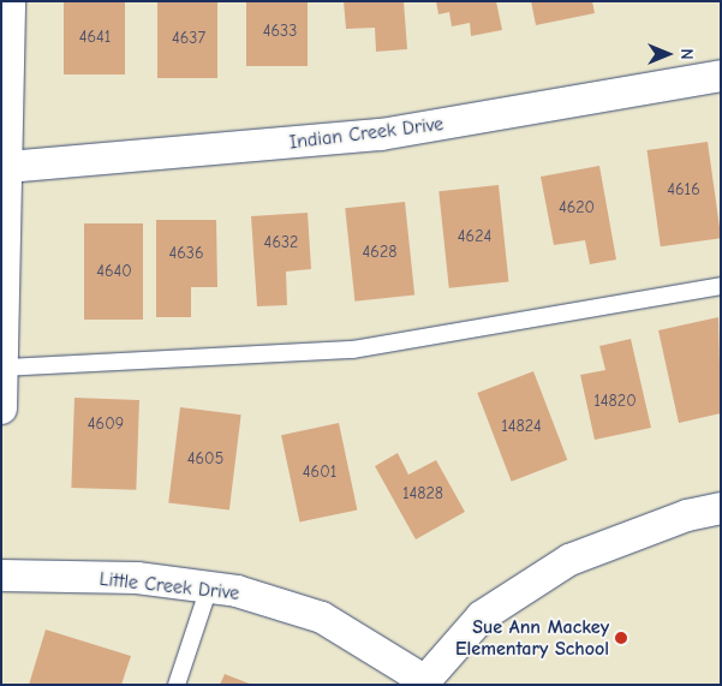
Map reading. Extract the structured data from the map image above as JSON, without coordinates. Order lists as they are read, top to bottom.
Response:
{
  "streets": {
    "street": ["Indian Creek Drive", "Little Creek Drive"]
  },
  "places": ["Sue Ann Mackey Elementary School"],
  "house_numbers": [
    "4633",
    "4641",
    "4637",
    "4616",
    "4620",
    "4624",
    "4632",
    "4628",
    "4636",
    "4640",
    "14820",
    "4609",
    "14824",
    "4605",
    "4601",
    "14828"
  ],
  "north": "right"
}
